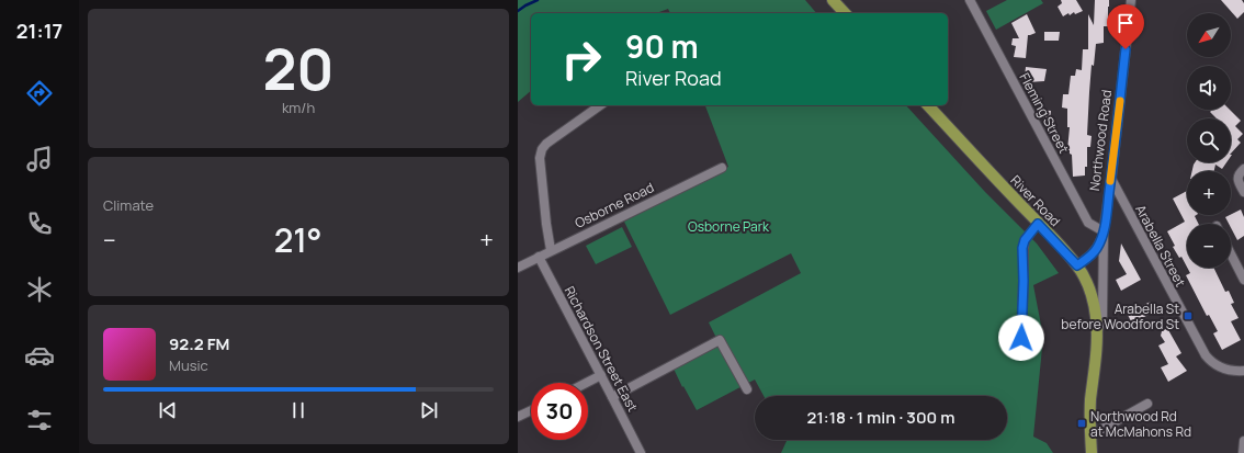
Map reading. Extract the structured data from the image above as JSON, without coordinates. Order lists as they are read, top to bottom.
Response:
{
  "streets": {
    "main road": ["Northwood Road", "River Road"],
    "street": [
      "Fleming Street",
      "Osborne Road",
      "Arabella Street",
      "Richardson Street East"
    ]
  },
  "crossings": [
    ["Fleming Street", "Northwood Road"],
    ["Northwood Road", "River Road"],
    ["Northwood Road", "Arabella Street"],
    ["Osborne Road", "Richardson Street East"]
  ],
  "parks": ["Osborne Park"],
  "places": {
    "transit": ["Arabella St before Woodford St", "Northwood Rd at McMahons Rd"]
  },
  "north": "bottom left",
  "page": {
    "tabs": "21:17",
    "tile": [
      ["20", "km/h"],
      "Climate"
    ],
    "map_buttons": ["+", "−"],
    "turn": ["90 m", "River Road"],
    "heat": ["−", "21°", "+"],
    "song": ["92.2 FM", "Music"],
    "limit": "30",
    "trip": "21:18 · 1 min · 300 m"
  }
}
